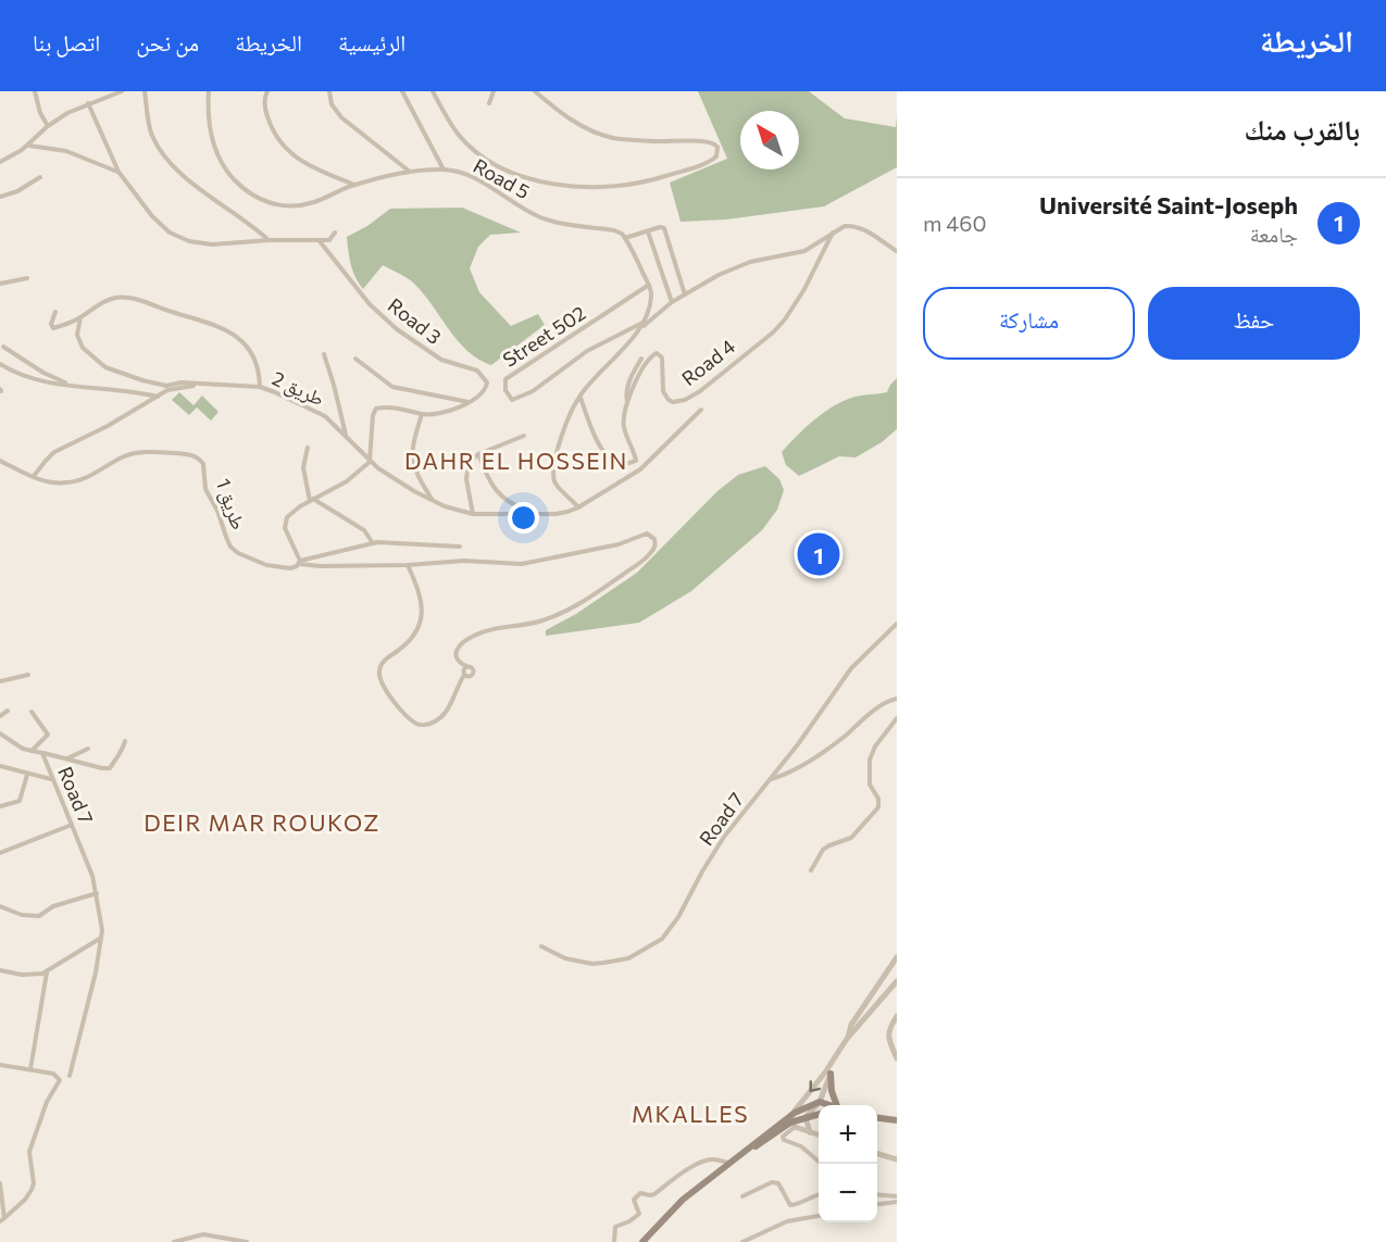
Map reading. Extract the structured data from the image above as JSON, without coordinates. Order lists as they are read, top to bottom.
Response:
{
  "streets": {
    "street": [
      "Road 5",
      "Road 3",
      "Street 502",
      "Road 4",
      "طريق 2",
      "طريق 1",
      "Road 7"
    ]
  },
  "districts": ["DAHR EL HOSSEIN", "DEIR MAR ROUKOZ", "MKALLES"],
  "north": "top left",
  "page": {
    "header": "الخريطة",
    "nav": [
      "الرئيسية",
      "الخريطة",
      "من نحن",
      "اتصل بنا"
    ],
    "heading": "بالقرب منك",
    "list": [
      {
        "mark": "1",
        "name": "Université Saint-Joseph",
        "note": "جامعة",
        "value": "460 m"
      }
    ],
    "buttons": ["حفظ", "مشاركة"],
    "pins": "1",
    "map_buttons": ["+", "−"]
  }
}
